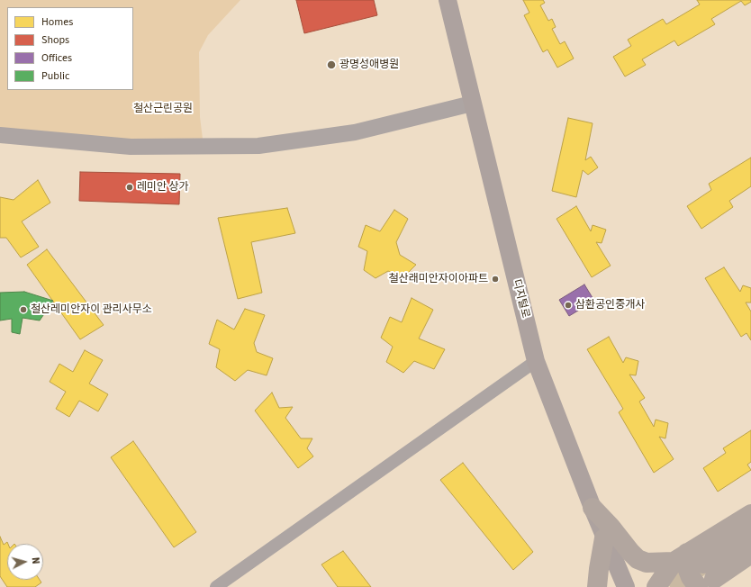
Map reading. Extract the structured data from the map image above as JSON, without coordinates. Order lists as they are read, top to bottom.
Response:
{
  "streets": {
    "main road": ["디지털로"]
  },
  "parks": ["철산근린공원"],
  "places": [
    "광명성애병원",
    "레미안 상가",
    "철산래미안자이아파트",
    "삼환공인중개사",
    "철산레미안자이 관리사무소"
  ],
  "legend": [
    "Homes",
    "Shops",
    "Offices",
    "Public"
  ],
  "north": "right"
}
